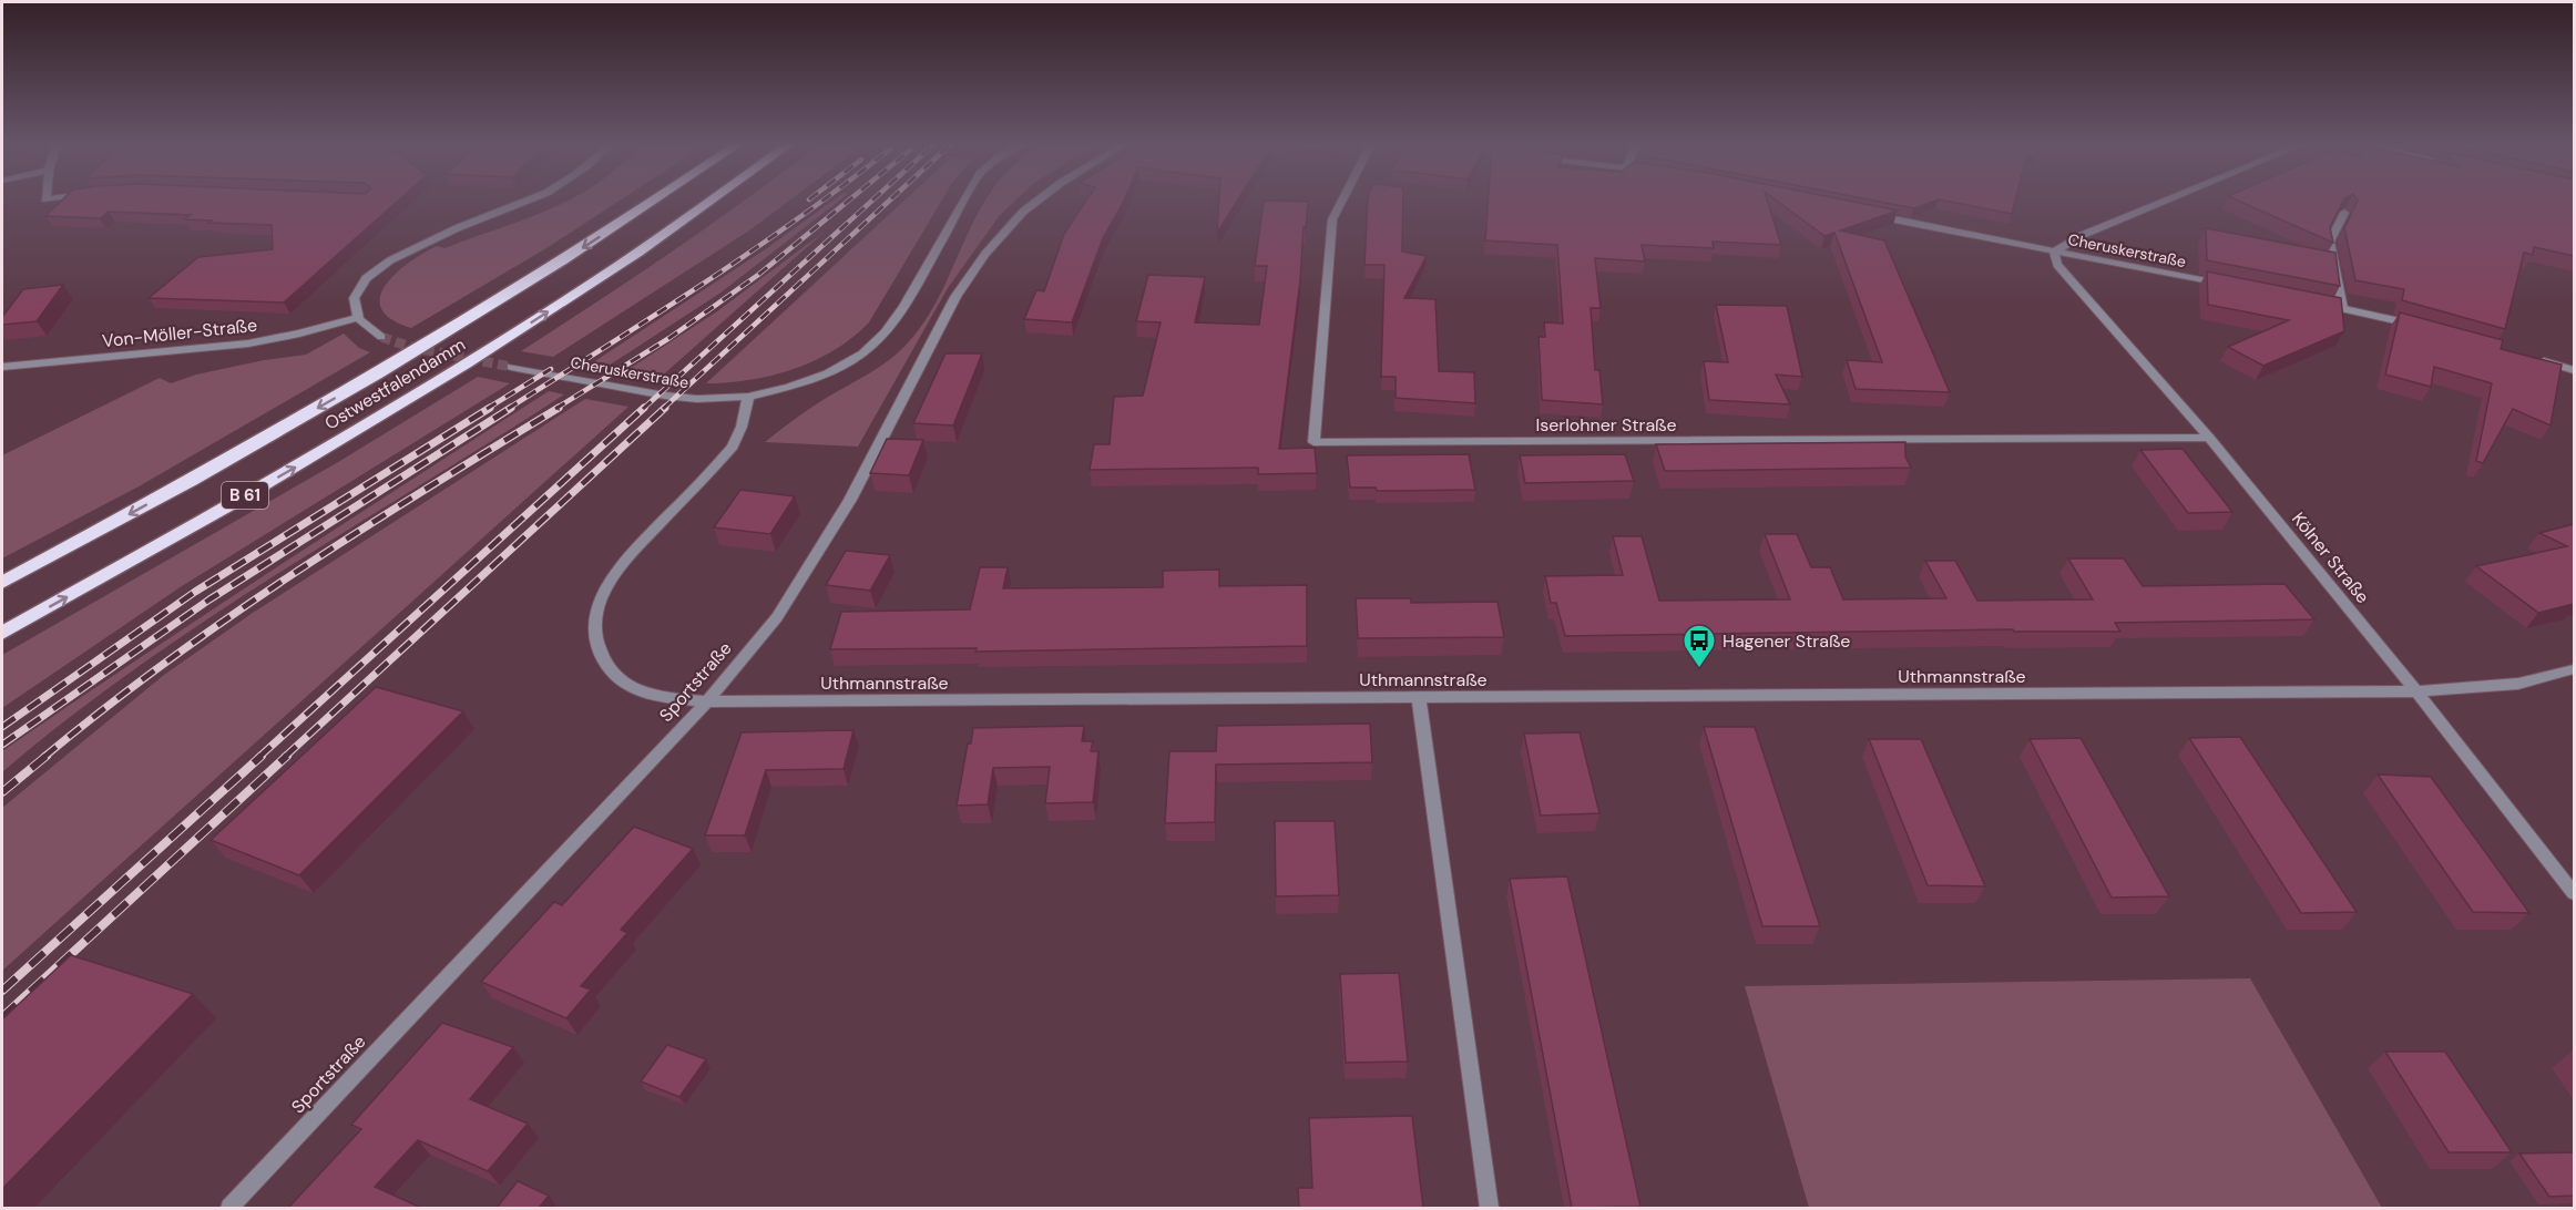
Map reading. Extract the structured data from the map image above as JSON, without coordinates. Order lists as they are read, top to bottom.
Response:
{
  "streets": {
    "highway": ["Ostwestfalendamm", "B 61"],
    "street": [
      "Cheruskerstraße",
      "Von-Möller-Straße",
      "Iserlohner Straße",
      "Kölner Straße",
      "Uthmannstraße",
      "Sportstraße"
    ]
  },
  "crossings": [
    ["Cheruskerstraße", "Kölner Straße"],
    ["Cheruskerstraße", "Uthmannstraße"],
    ["Iserlohner Straße", "Kölner Straße"],
    ["Kölner Straße", "Uthmannstraße"],
    ["Uthmannstraße", "Sportstraße"]
  ],
  "places": {
    "bus stop": ["Hagener Straße"]
  }
}
